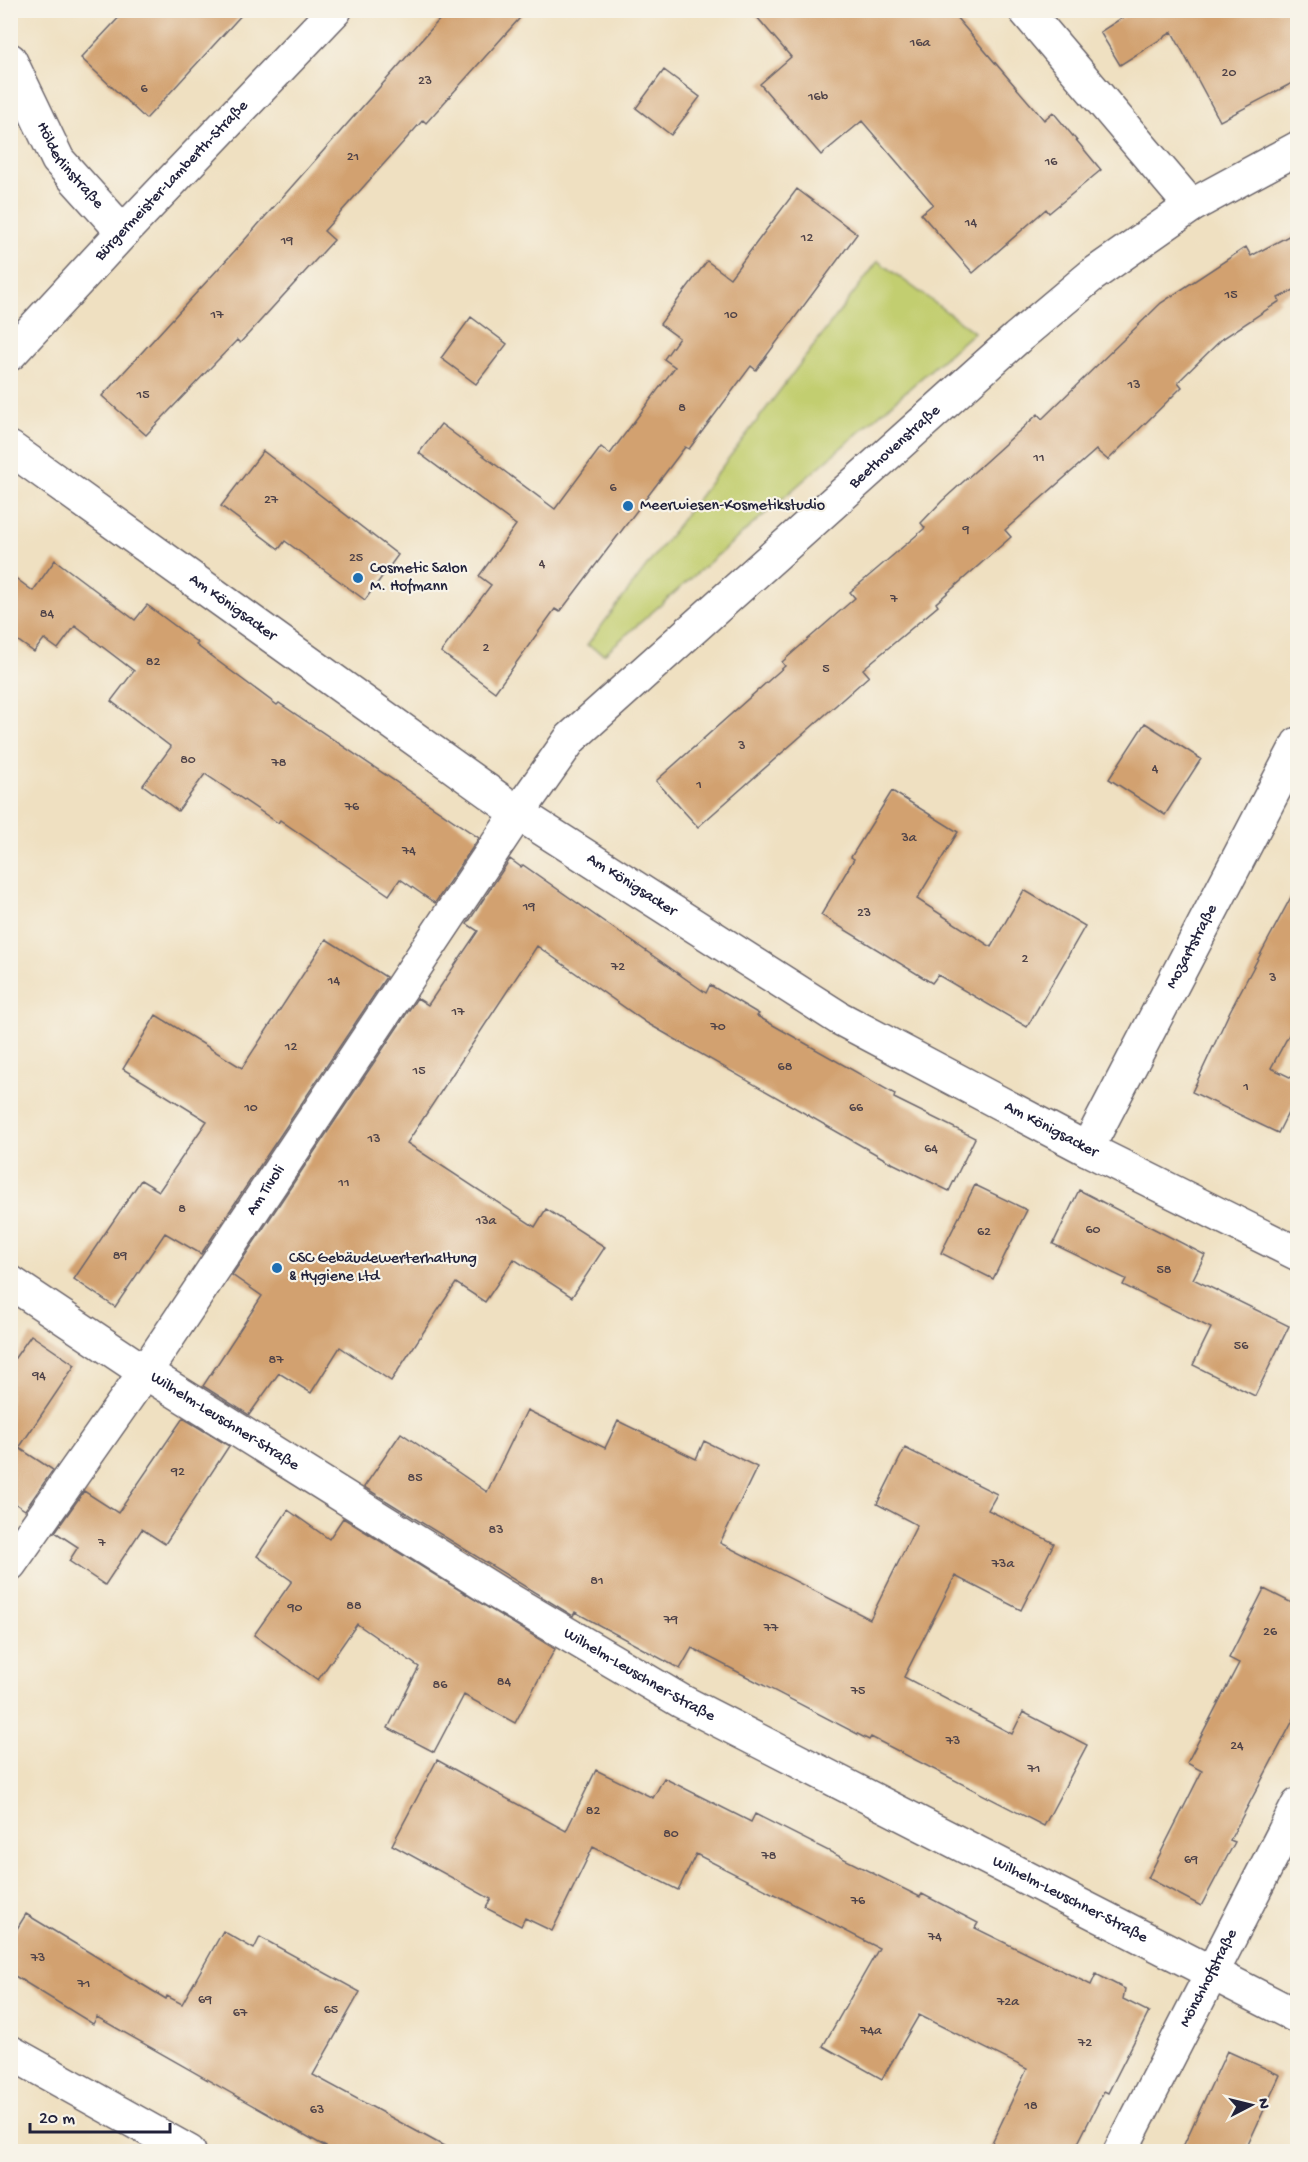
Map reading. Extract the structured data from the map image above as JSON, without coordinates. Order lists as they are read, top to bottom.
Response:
{
  "streets": {
    "street": [
      "Hölderlinstraße",
      "Bürgermeister-Lamberth-Straße",
      "Beethovenstraße",
      "Am Königsacker",
      "Mozartstraße",
      "Am Tivoli",
      "Wilhelm-Leuschner-Straße",
      "Mönchhofstraße"
    ]
  },
  "crossings": [
    ["Hölderlinstraße", "Bürgermeister-Lamberth-Straße"],
    ["Beethovenstraße", "Am Königsacker"],
    ["Beethovenstraße", "Am Tivoli"],
    ["Am Königsacker", "Mozartstraße"],
    ["Am Königsacker", "Am Tivoli"],
    ["Am Tivoli", "Wilhelm-Leuschner-Straße"],
    ["Wilhelm-Leuschner-Straße", "Mönchhofstraße"]
  ],
  "places": ["Meerwiesen-Kosmetikstudio", "Cosmetic Salon M. Hofmann", "CSC Gebäudewerterhaltung & Hygiene Ltd"],
  "house_numbers": [
    "16a",
    "20",
    "23",
    "6",
    "16b",
    "21",
    "16",
    "14",
    "12",
    "19",
    "15",
    "17",
    "10",
    "13",
    "15",
    "8",
    "11",
    "6",
    "27",
    "9",
    "25",
    "4",
    "7",
    "84",
    "2",
    "82",
    "5",
    "3",
    "80",
    "78",
    "4",
    "1",
    "76",
    "3a",
    "74",
    "19",
    "23",
    "2",
    "72",
    "3",
    "14",
    "17",
    "70",
    "12",
    "68",
    "15",
    "1",
    "10",
    "66",
    "13",
    "64",
    "11",
    "8",
    "13a",
    "60",
    "62",
    "89",
    "58",
    "56",
    "87",
    "94",
    "92",
    "85",
    "83",
    "7",
    "73a",
    "81",
    "88",
    "90",
    "79",
    "77",
    "26",
    "84",
    "86",
    "75",
    "73",
    "24",
    "71",
    "82",
    "80",
    "78",
    "69",
    "76",
    "74",
    "73",
    "71",
    "69",
    "72a",
    "65",
    "67",
    "74a",
    "72",
    "18",
    "63"
  ],
  "scale_bar": "20 m",
  "north": "right"
}
